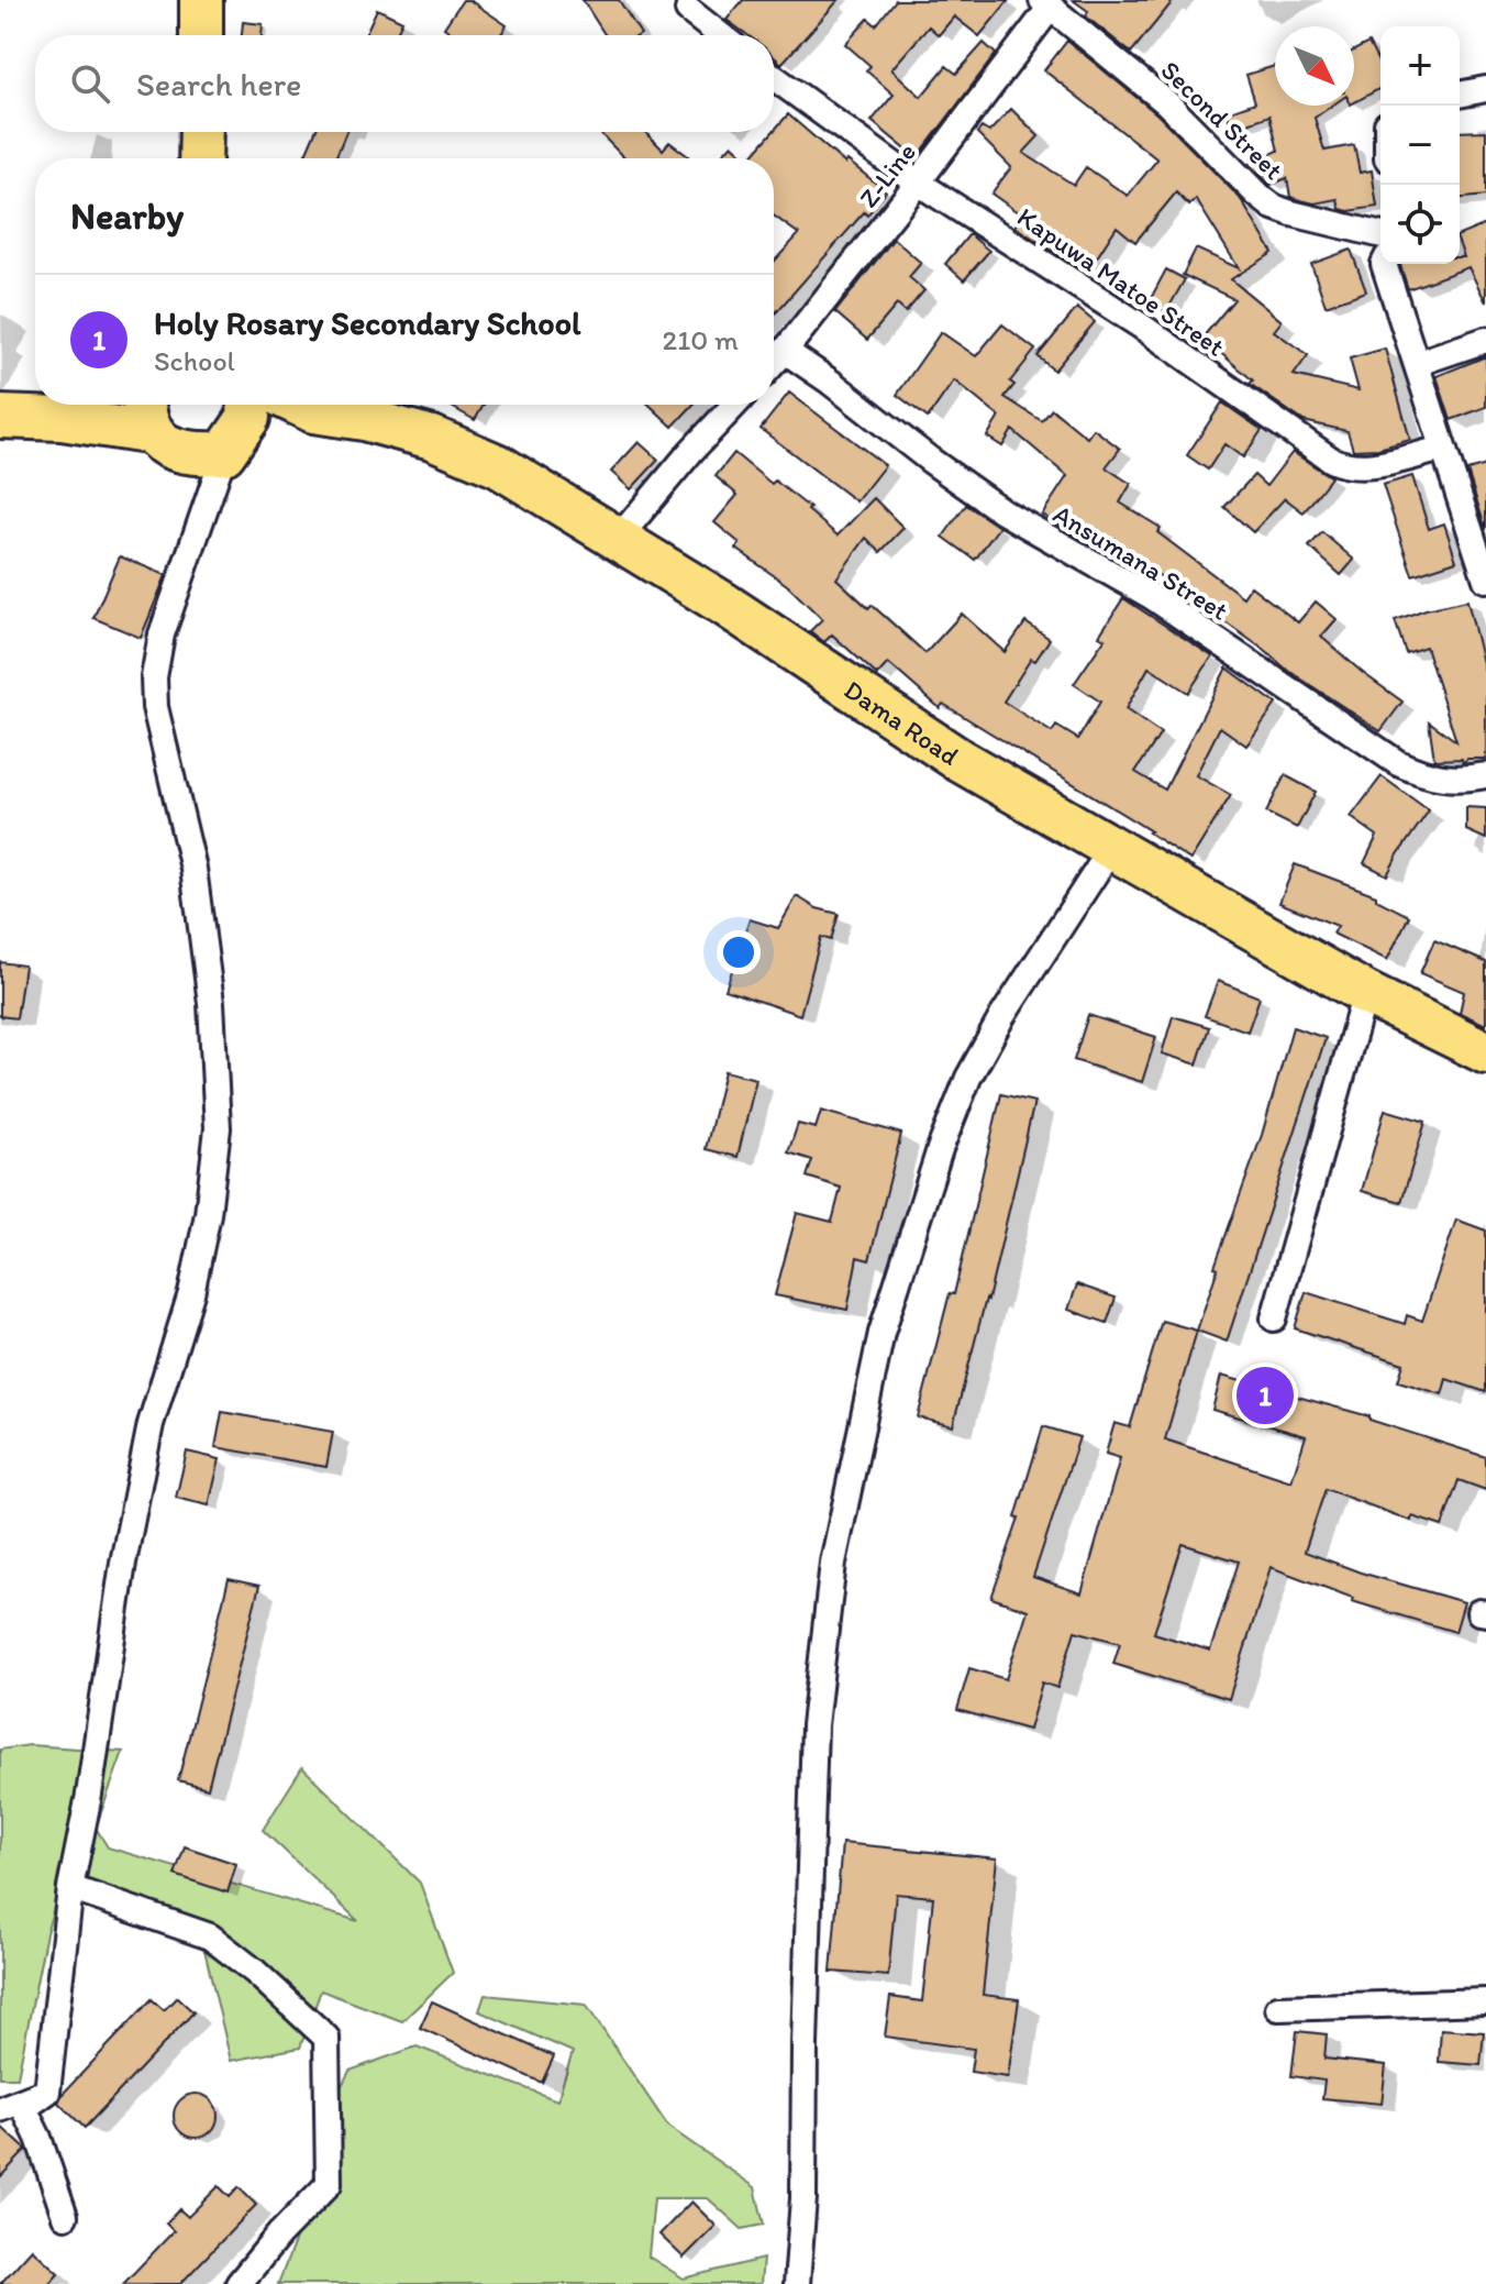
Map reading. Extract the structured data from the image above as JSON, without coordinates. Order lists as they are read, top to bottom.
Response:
{
  "streets": {
    "highway": ["Dama Road"],
    "street": [
      "Second Street",
      "Z-Line",
      "Kapuwa Matoe Street",
      "Ansumana Street"
    ]
  },
  "crossings": [
    ["Second Street", "Z-Line"],
    ["Z-Line", "Kapuwa Matoe Street"],
    ["Z-Line", "Ansumana Street"]
  ],
  "north": "bottom right",
  "page": {
    "map_buttons": ["+", "−"],
    "search": "Search here",
    "heading": "Nearby",
    "list": [
      {
        "mark": "1",
        "name": "Holy Rosary Secondary School",
        "note": "School",
        "value": "210 m"
      }
    ],
    "pins": "1"
  }
}
